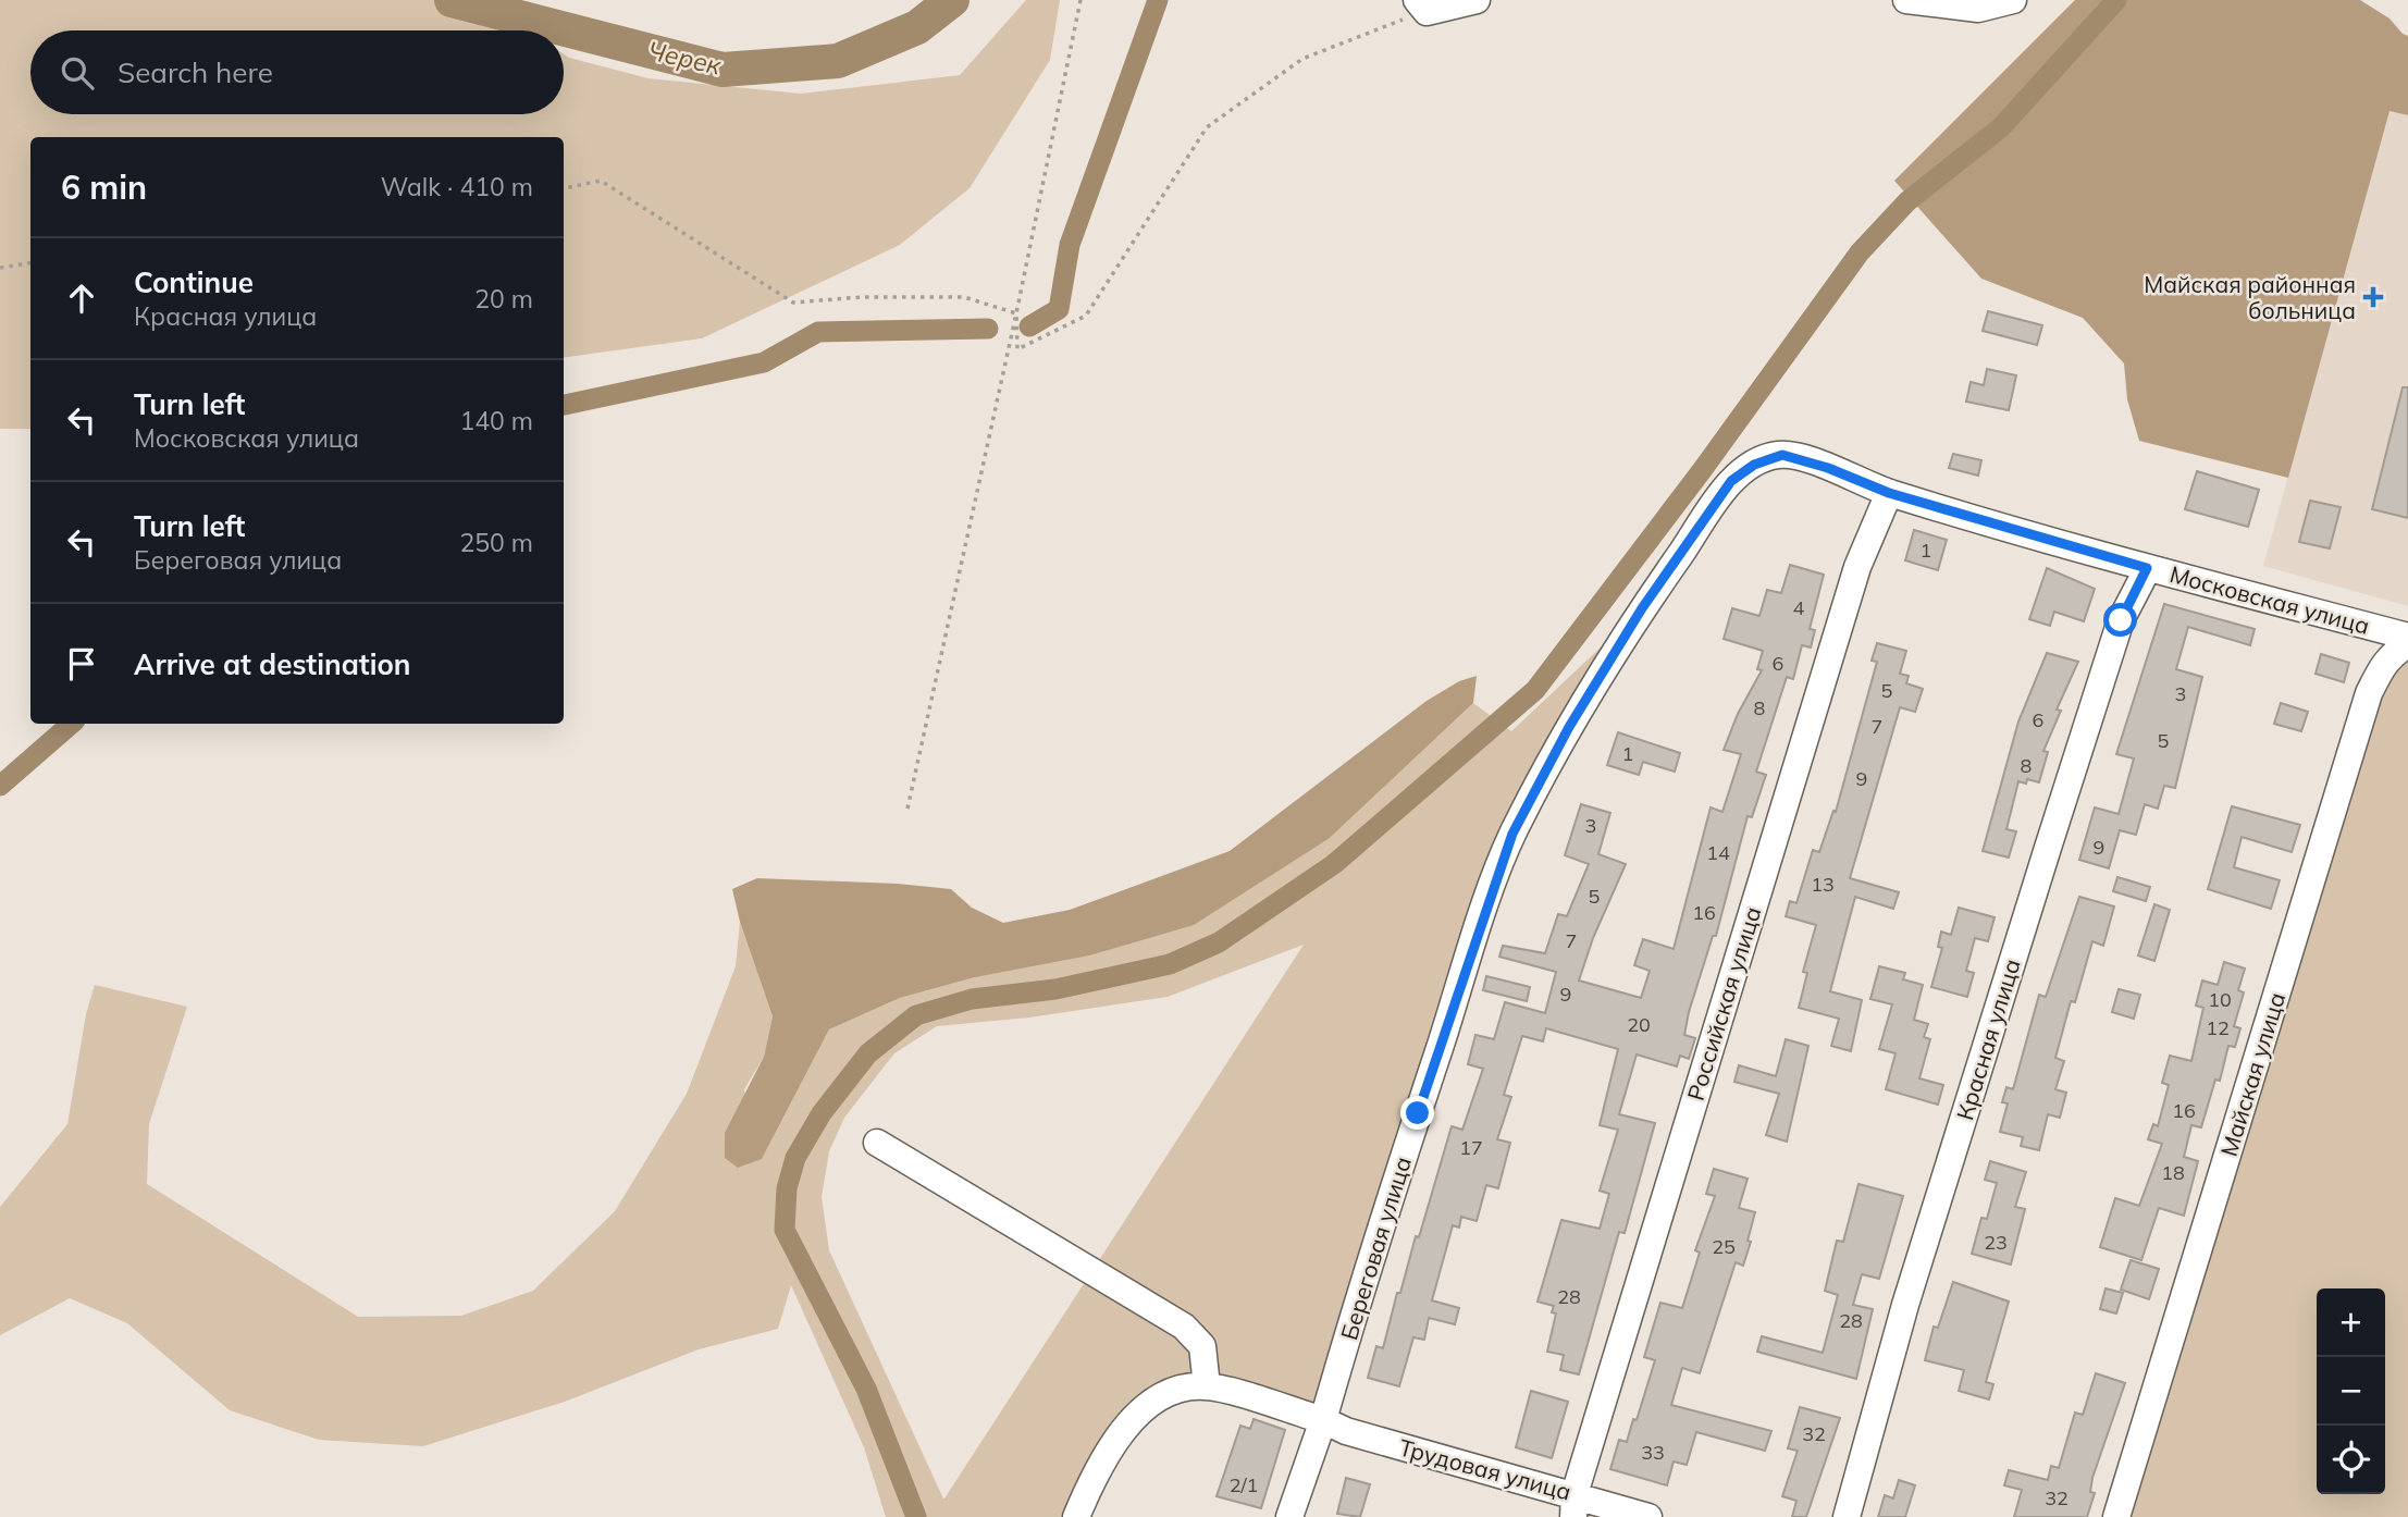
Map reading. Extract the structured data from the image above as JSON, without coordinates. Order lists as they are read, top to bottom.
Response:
{
  "streets": {
    "street": [
      "Московская улица",
      "Российская улица",
      "Красная улица",
      "Майская улица",
      "Береговая улица",
      "Трудовая улица"
    ]
  },
  "crossings": [
    ["Московская улица", "Российская улица"],
    ["Московская улица", "Красная улица"],
    ["Московская улица", "Береговая улица"],
    ["Российская улица", "Трудовая улица"],
    ["Береговая улица", "Трудовая улица"]
  ],
  "water": ["Черек"],
  "places": {
    "health": ["Майская районная больница"]
  },
  "house_numbers": [
    "1",
    "4",
    "6",
    "5",
    "3",
    "8",
    "6",
    "7",
    "5",
    "1",
    "8",
    "9",
    "3",
    "9",
    "14",
    "13",
    "5",
    "16",
    "7",
    "9",
    "10",
    "20",
    "12",
    "16",
    "17",
    "18",
    "23",
    "25",
    "28",
    "28",
    "32",
    "33",
    "2/1",
    "32"
  ],
  "page": {
    "search": "Search here",
    "heading": ["6 min", "Walk · 410 m"],
    "list": [
      ["Continue", "Красная улица", "20 m"],
      ["Turn left", "Московская улица", "140 m"],
      ["Turn left", "Береговая улица", "250 m"],
      "Arrive at destination"
    ],
    "map_buttons": ["+", "−"]
  }
}
